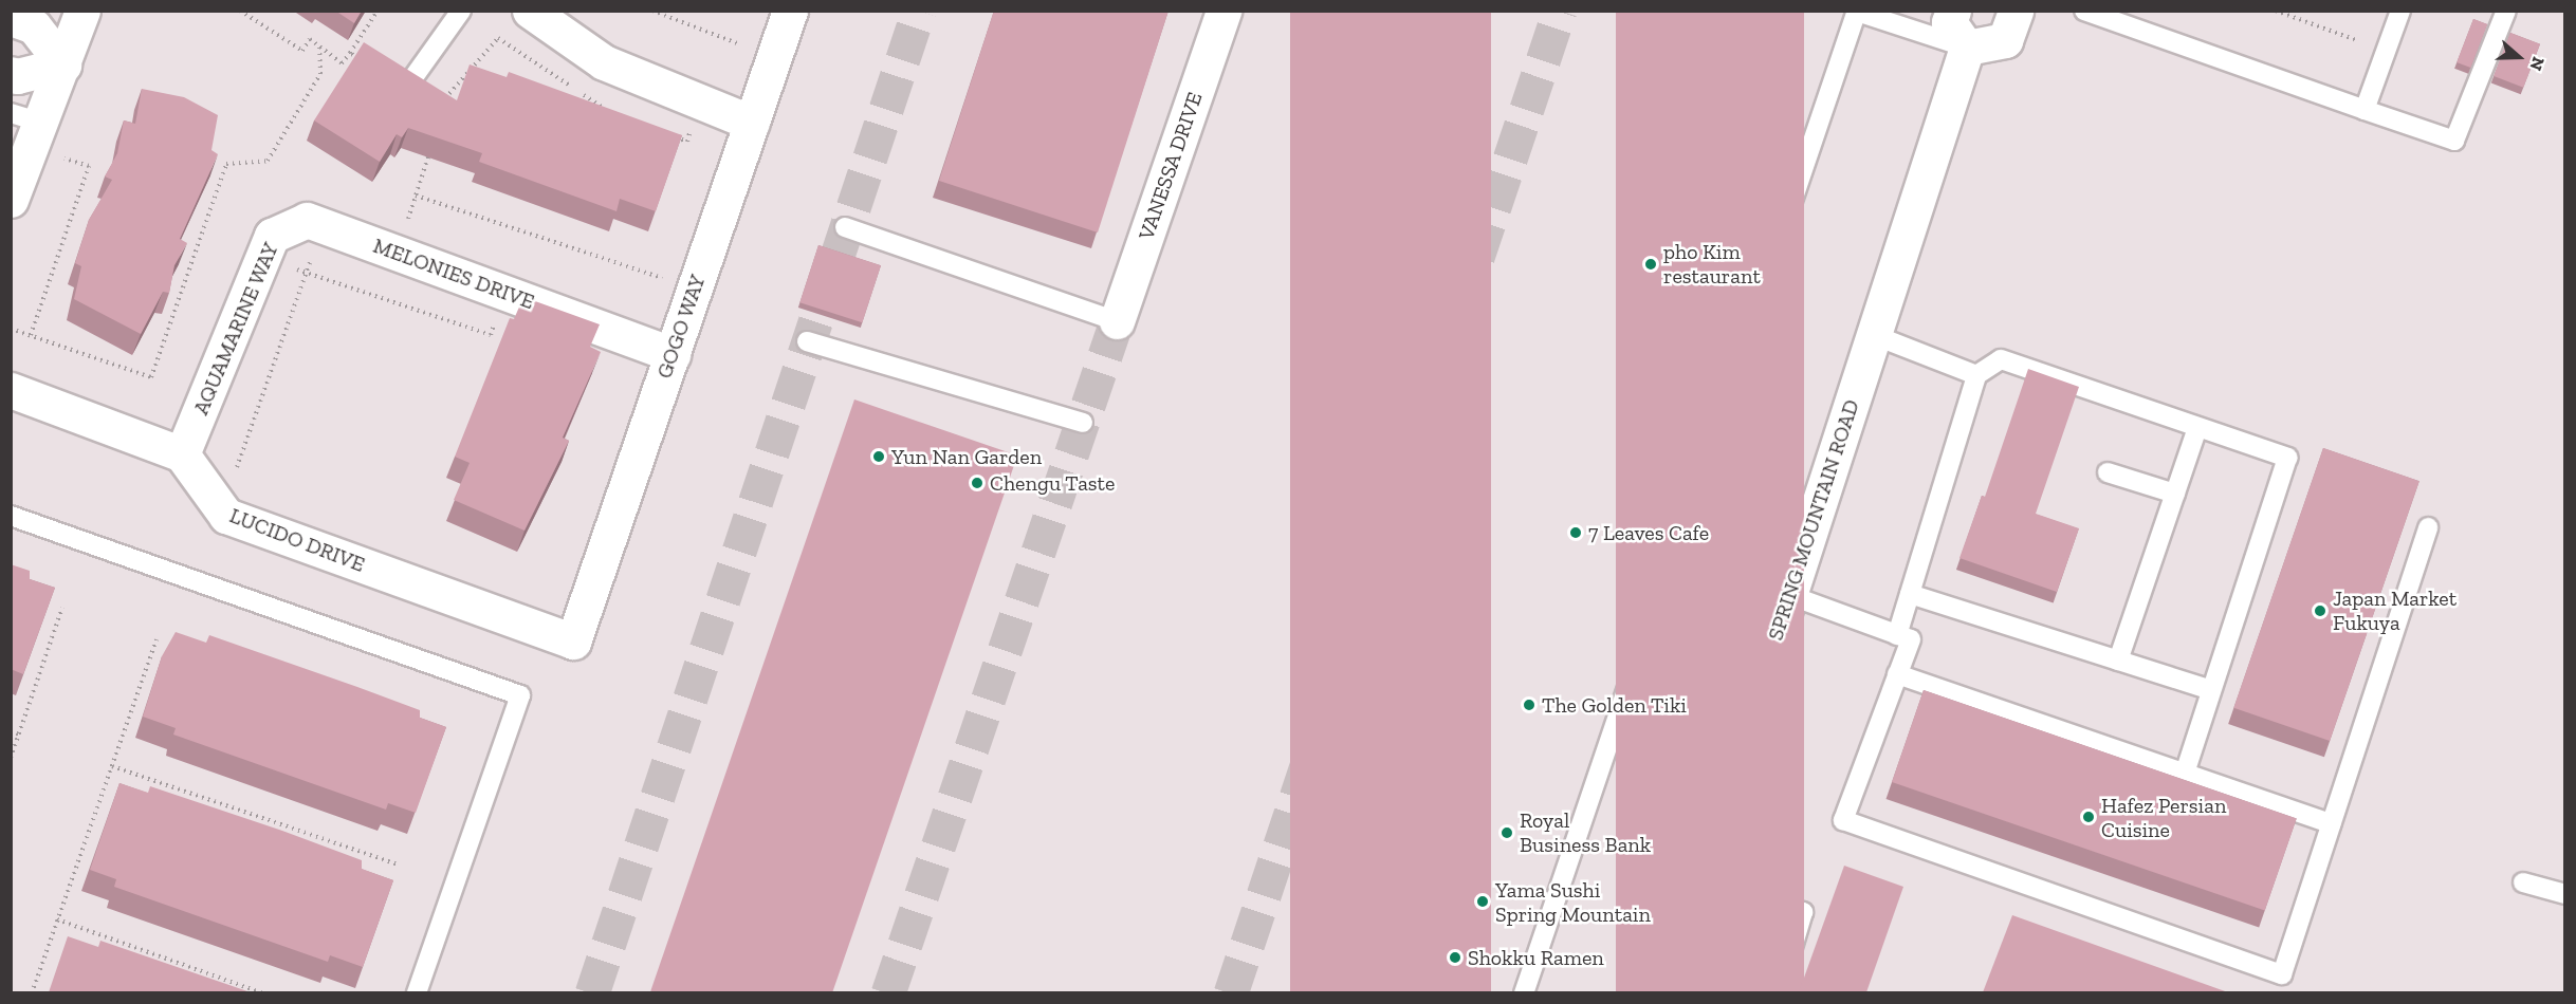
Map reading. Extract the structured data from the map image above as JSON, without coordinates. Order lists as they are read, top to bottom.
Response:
{
  "streets": {
    "street": [
      "VANESSA DRIVE",
      "MELONIES DRIVE",
      "GOGO WAY",
      "AQUAMARINE WAY",
      "SPRING MOUNTAIN ROAD",
      "LUCIDO DRIVE"
    ]
  },
  "crossings": [
    ["MELONIES DRIVE", "GOGO WAY"],
    ["MELONIES DRIVE", "AQUAMARINE WAY"],
    ["GOGO WAY", "LUCIDO DRIVE"],
    ["AQUAMARINE WAY", "LUCIDO DRIVE"]
  ],
  "places": [
    "pho Kim restaurant",
    "Yun Nan Garden",
    "Chengu Taste",
    "7 Leaves Cafe",
    "Japan Market Fukuya",
    "The Golden Tiki",
    "Hafez Persian Cuisine",
    "Royal Business Bank",
    "Yama Sushi Spring Mountain",
    "Shokku Ramen"
  ],
  "north": "right"
}
